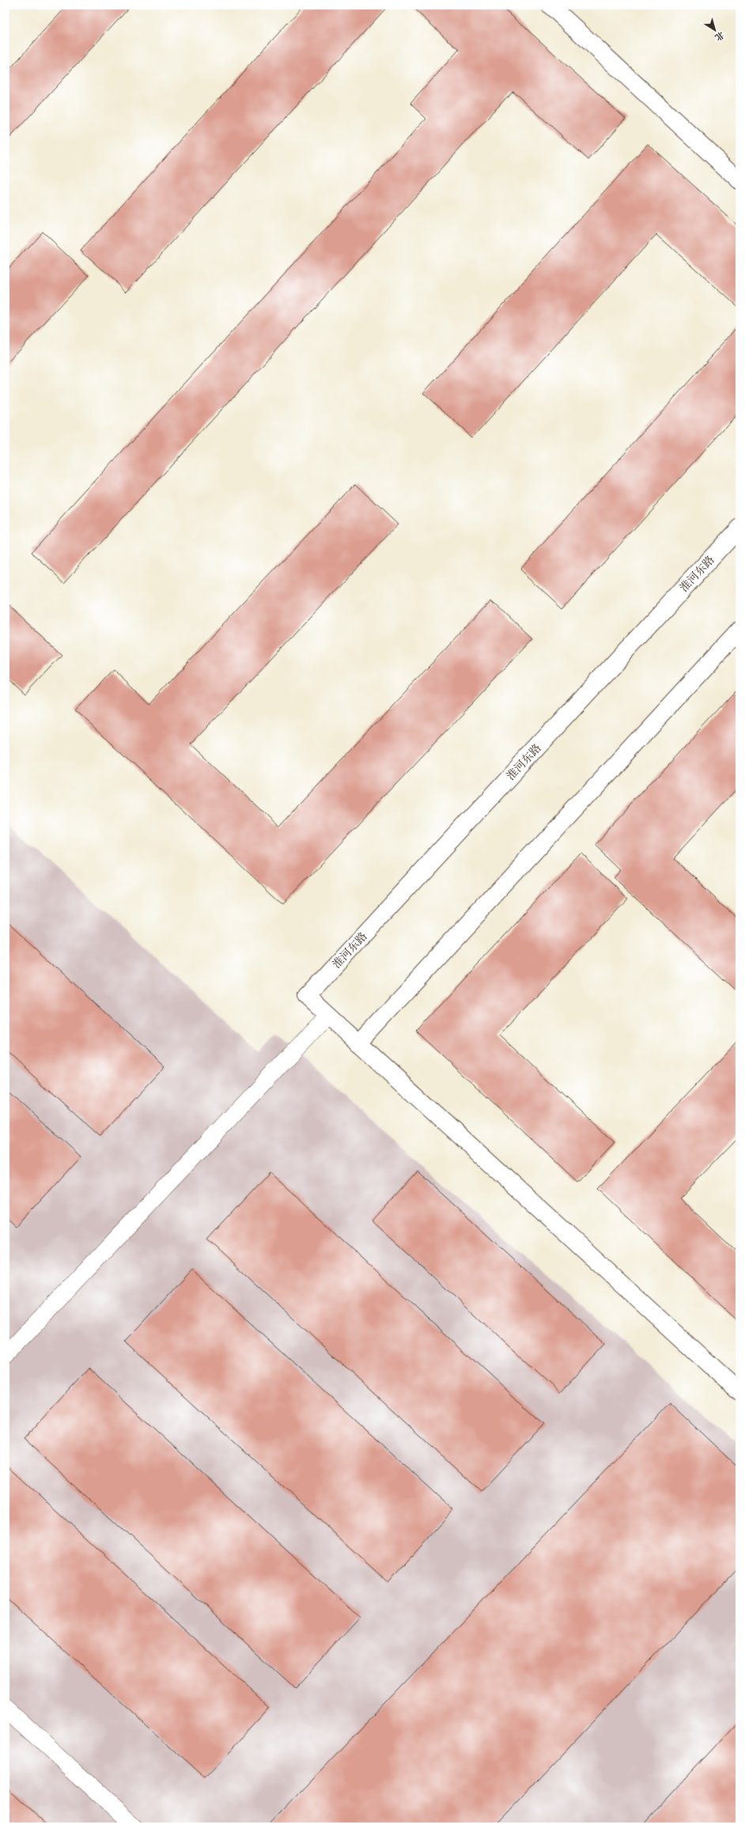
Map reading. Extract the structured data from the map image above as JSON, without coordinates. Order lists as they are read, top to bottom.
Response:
{
  "streets": {
    "main road": ["淮河东路"]
  },
  "north": "bottom right"
}
